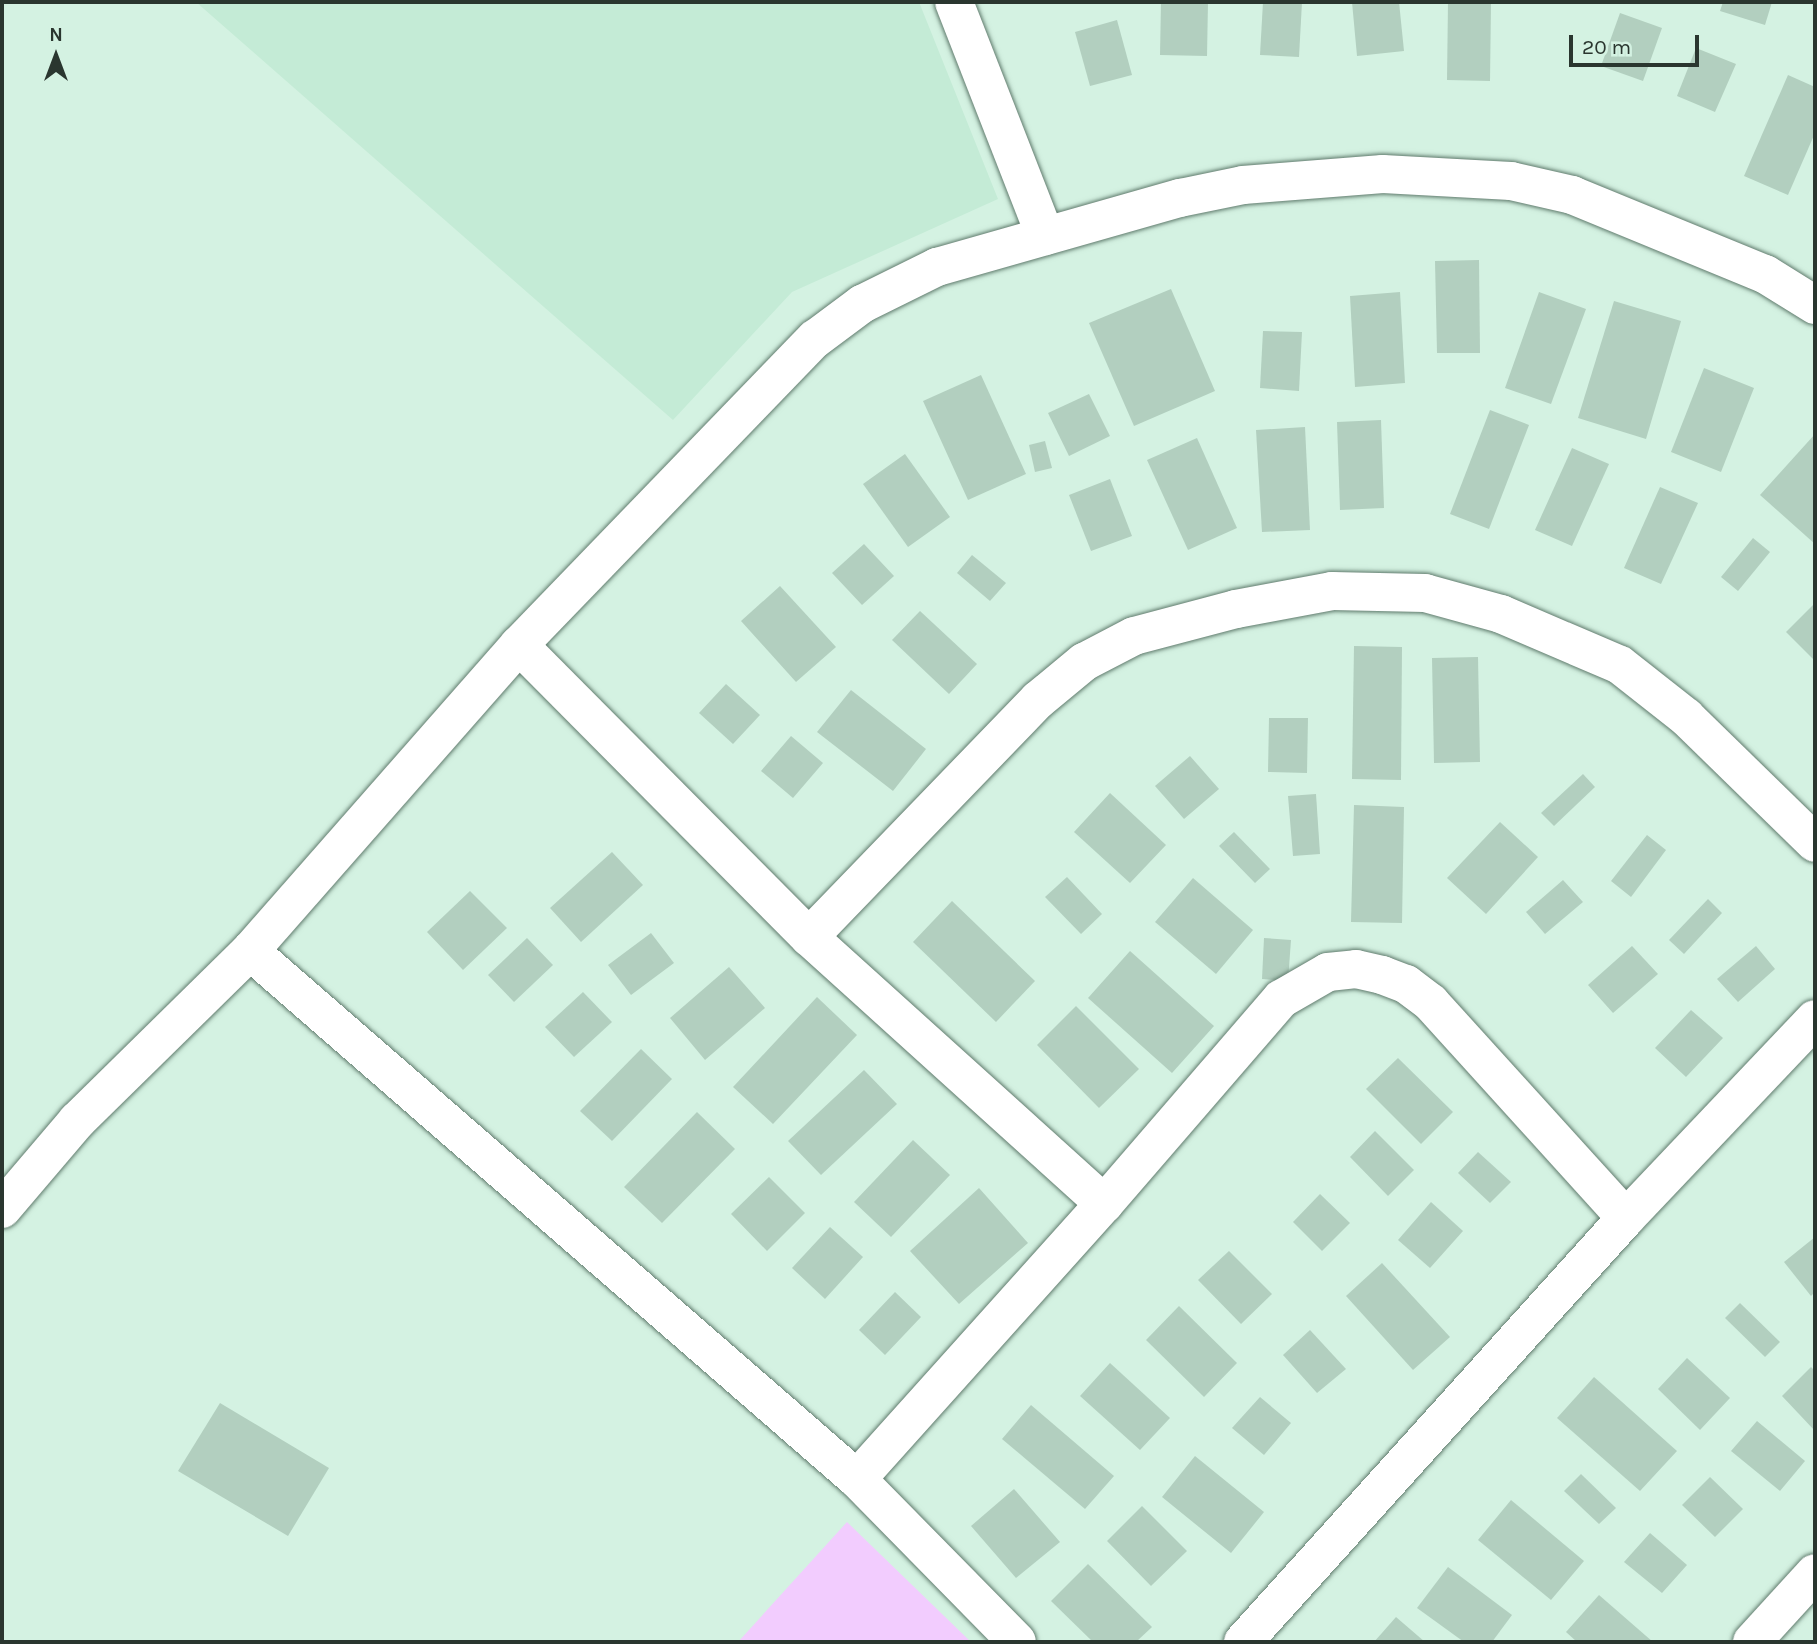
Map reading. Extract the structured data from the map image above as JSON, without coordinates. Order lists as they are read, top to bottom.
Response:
{
  "scale_bar": "20 m",
  "north": "top"
}
